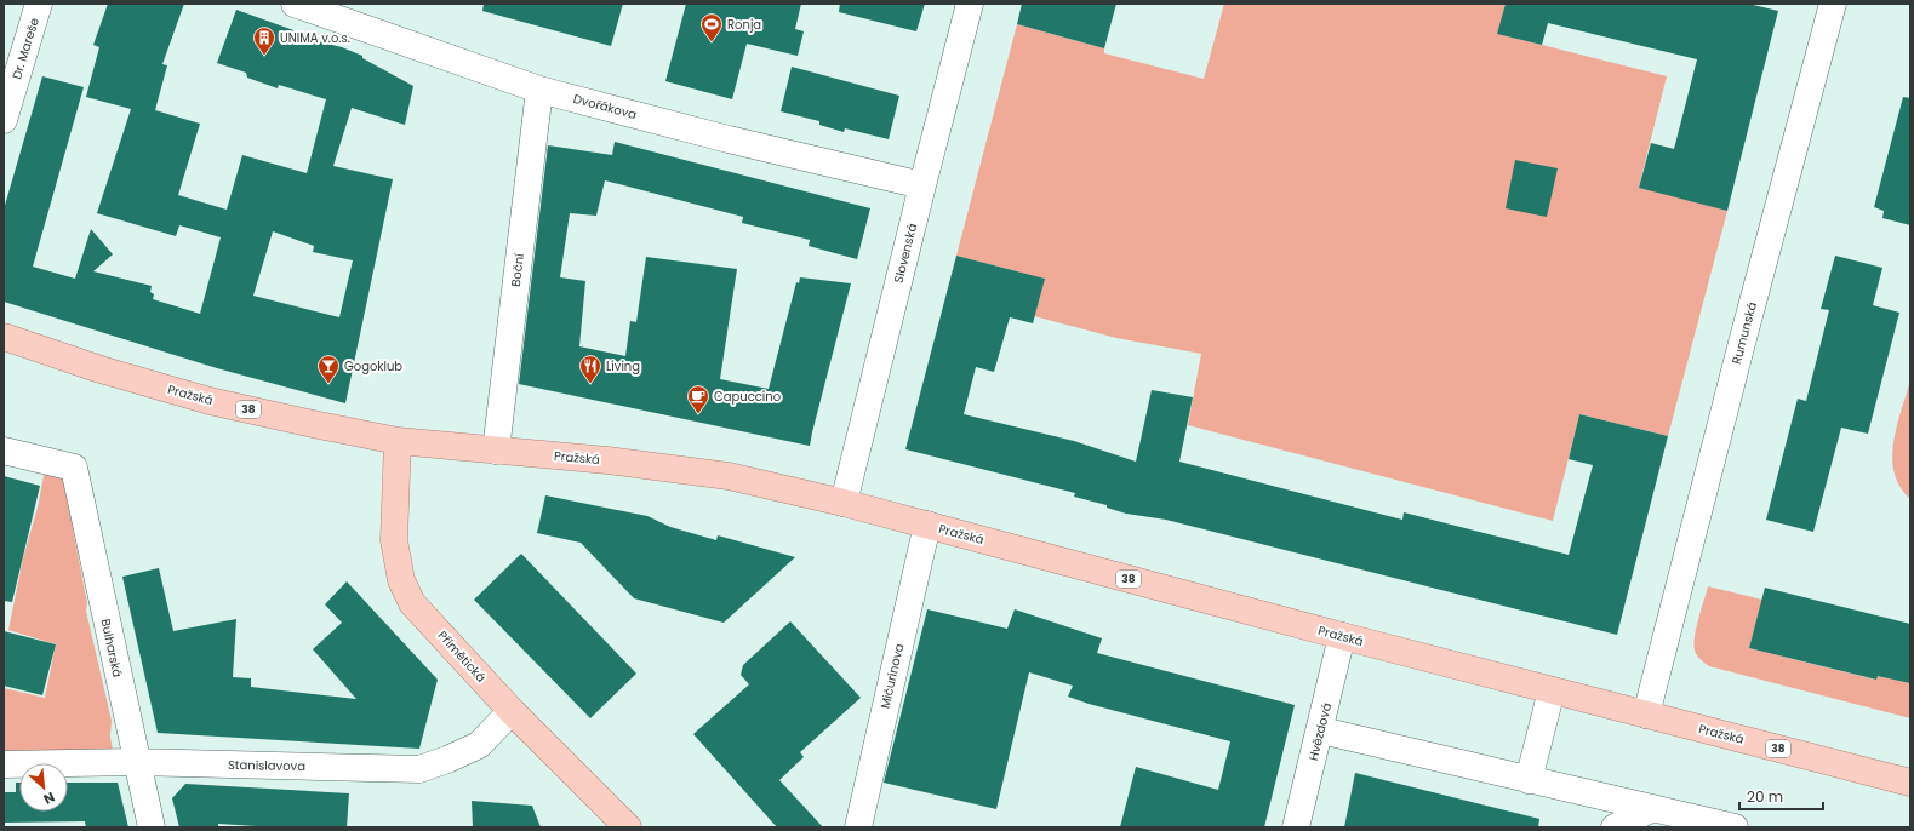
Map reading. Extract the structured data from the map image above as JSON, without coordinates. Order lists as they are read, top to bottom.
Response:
{
  "streets": {
    "main road": ["Pražská", "38", "Přímětická"],
    "street": [
      "Dr. Mareše",
      "Dvořákova",
      "Slovenská",
      "Boční",
      "Rumunská",
      "Bulharská",
      "Mičurinova",
      "Hvězdová",
      "Stanislavova"
    ]
  },
  "crossings": [
    ["Dvořákova", "Slovenská"],
    ["Dvořákova", "Boční"],
    ["Slovenská", "Pražská"],
    ["Boční", "Pražská"],
    ["Rumunská", "Pražská"],
    ["Pražská", "Přímětická"],
    ["Pražská", "Mičurinova"],
    ["Pražská", "Hvězdová"],
    ["Bulharská", "Stanislavova"],
    ["Přímětická", "Stanislavova"]
  ],
  "places": {
    "sports": ["Ronja"],
    "building": ["UNIMA v.o.s."],
    "bar": ["Gogoklub"],
    "restaurant": ["Living"],
    "cafe": ["Capuccino"]
  },
  "scale_bar": "20 m",
  "north": "bottom right"
}
